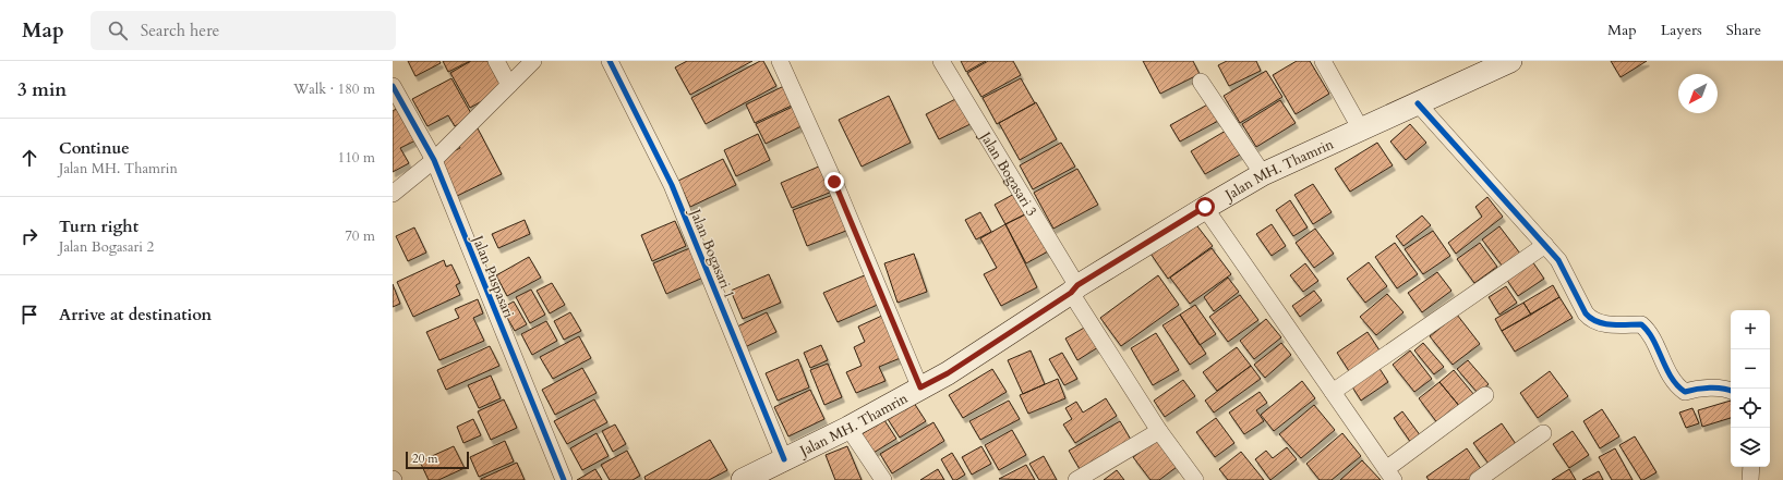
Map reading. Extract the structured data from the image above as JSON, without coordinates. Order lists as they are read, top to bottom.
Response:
{
  "streets": {
    "main road": ["Jalan MH. Thamrin"],
    "street": ["Jalan Bogasari 3", "Jalan Bogasari 1", "Jalan Puspasari"]
  },
  "crossings": [
    ["Jalan MH. Thamrin", "Jalan Bogasari 3"],
    ["Jalan MH. Thamrin", "Jalan Bogasari 1"]
  ],
  "scale_bar": "20 m",
  "north": "bottom left",
  "page": {
    "header": "Map",
    "search": "Search here",
    "nav": ["Map", "Layers", "Share"],
    "heading": ["3 min", "Walk · 180 m"],
    "list": [
      ["Continue", "Jalan MH. Thamrin", "110 m"],
      ["Turn right", "Jalan Bogasari 2", "70 m"],
      "Arrive at destination"
    ],
    "map_buttons": ["+", "−"],
    "scale": "20 m"
  }
}
